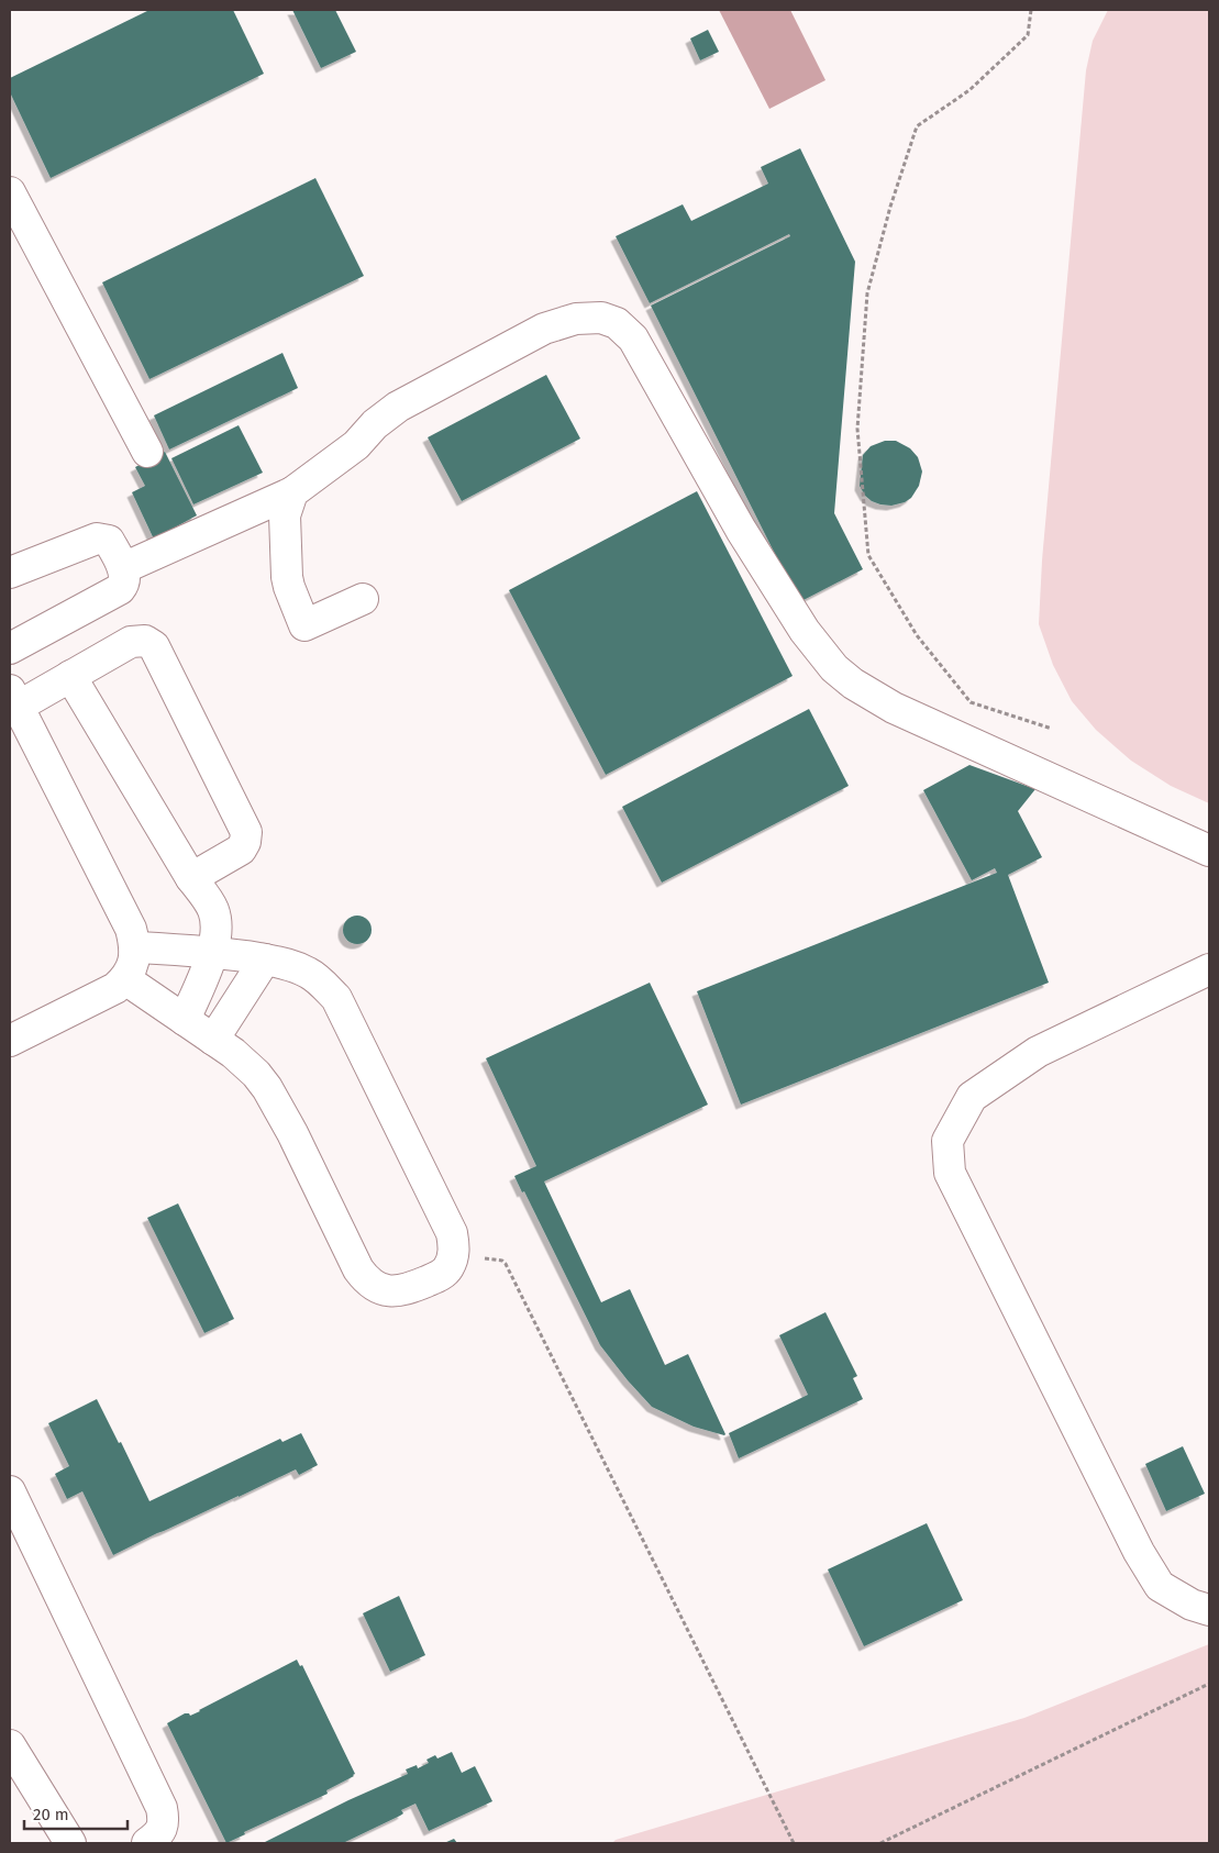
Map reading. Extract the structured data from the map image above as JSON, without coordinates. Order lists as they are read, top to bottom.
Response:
{
  "scale_bar": "20 m"
}
